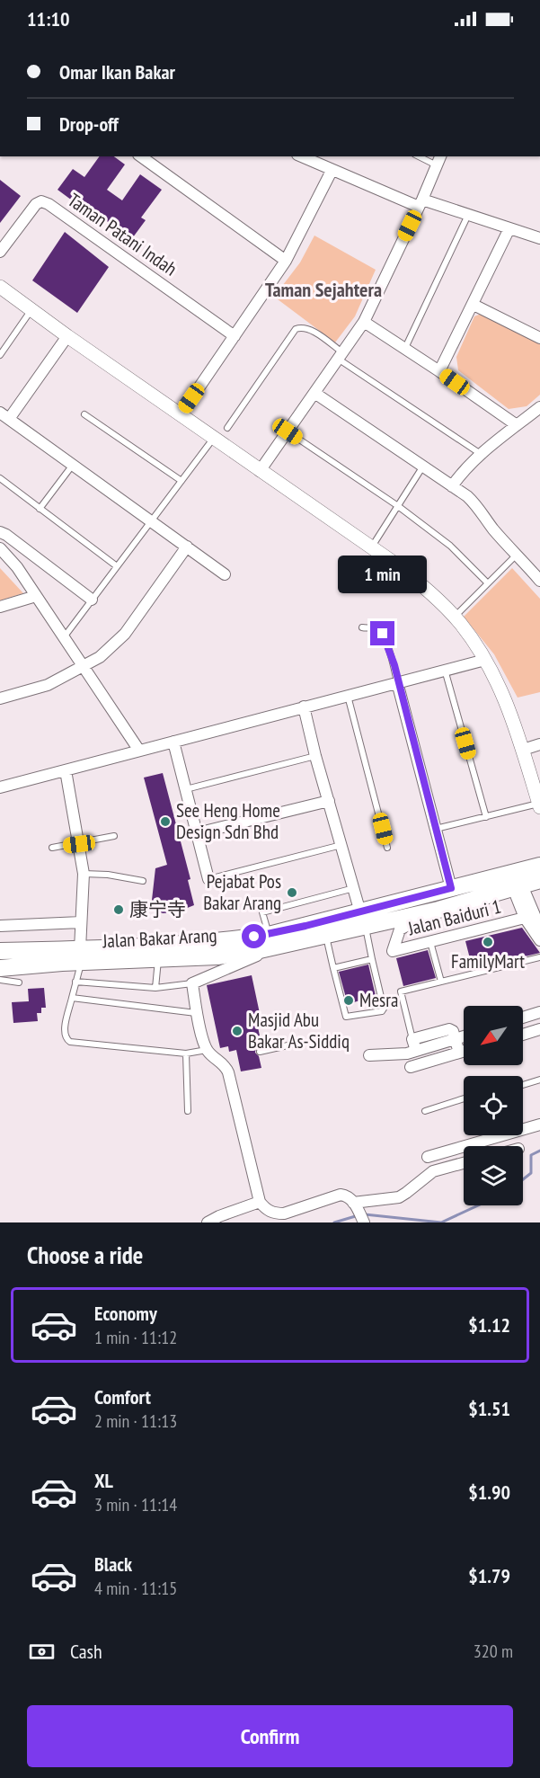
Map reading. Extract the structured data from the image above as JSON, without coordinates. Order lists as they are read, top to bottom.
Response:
{
  "streets": {
    "main road": ["Jalan Bakar Arang"],
    "street": ["Taman Patani Indah", "Jalan Baiduri 1"]
  },
  "crossings": [
    ["Jalan Baiduri 1", "Jalan Bakar Arang"]
  ],
  "districts": ["Taman Sejahtera"],
  "places": [
    "See Heng Home Design Sdn Bhd",
    "Pejabat Pos Bakar Arang",
    "康宁寺",
    "FamilyMart",
    "Mesra",
    "Masjid Abu Bakar As-Siddiq"
  ],
  "north": "bottom left",
  "page": {
    "status": "11:10",
    "banner": ["Omar Ikan Bakar", "Drop-off"],
    "bubble": "1 min",
    "heading": "Choose a ride",
    "list": [
      {
        "name": "Economy",
        "note": "1 min · 11:12",
        "value": "$1.12"
      },
      {
        "name": "Comfort",
        "note": "2 min · 11:13",
        "value": "$1.51"
      },
      {
        "name": "XL",
        "note": "3 min · 11:14",
        "value": "$1.90"
      },
      {
        "name": "Black",
        "note": "4 min · 11:15",
        "value": "$1.79"
      }
    ],
    "pay": ["Cash", "320 m"],
    "buttons": "Confirm"
  }
}
